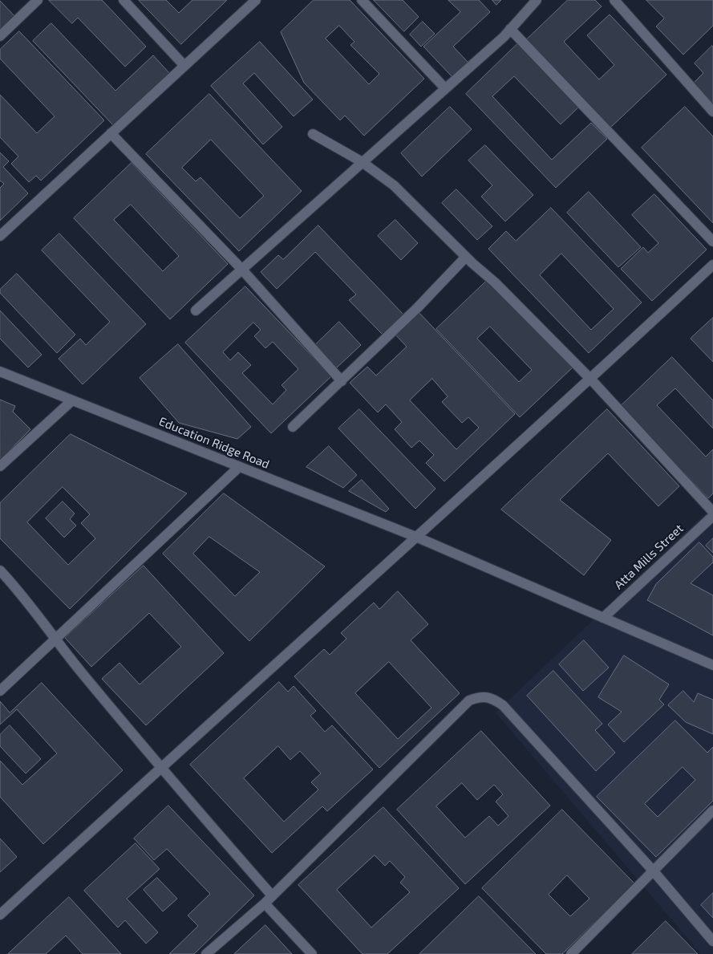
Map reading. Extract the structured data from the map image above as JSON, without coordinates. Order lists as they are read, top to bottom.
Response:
{
  "streets": {
    "street": ["Education Ridge Road", "Atta Mills Street"]
  },
  "crossings": [
    ["Education Ridge Road", "Atta Mills Street"]
  ]
}
